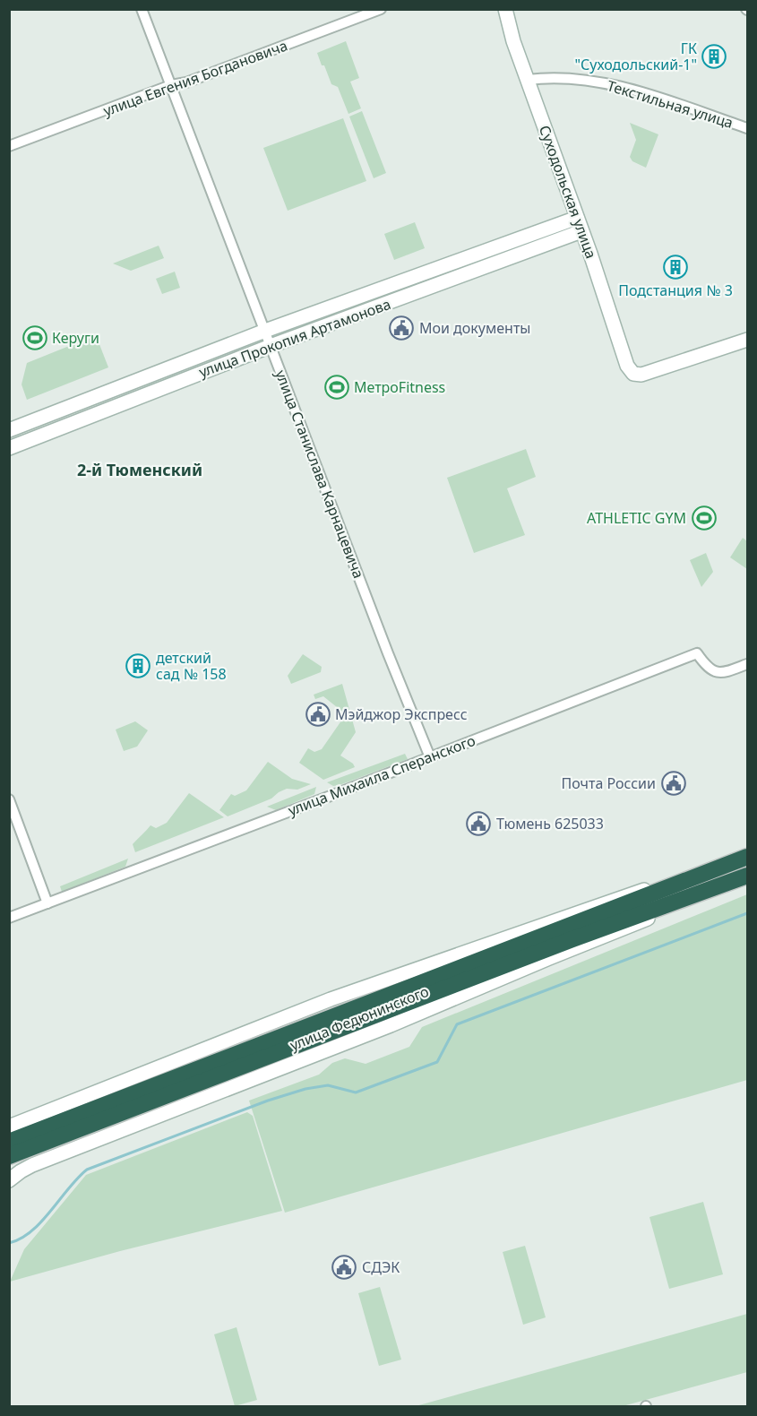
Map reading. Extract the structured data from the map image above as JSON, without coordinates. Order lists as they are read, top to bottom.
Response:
{
  "streets": {
    "highway": ["улица Федюнинского"],
    "street": [
      "улица Евгения Богдановича",
      "Текстильная улица",
      "Суходольская улица",
      "улица Прокопия Артамонова",
      "улица Станислава Карнацевича",
      "улица Михаила Сперанского"
    ]
  },
  "crossings": [
    ["улица Евгения Богдановича", "улица Станислава Карнацевича"],
    ["Текстильная улица", "Суходольская улица"],
    ["Суходольская улица", "улица Прокопия Артамонова"],
    ["улица Прокопия Артамонова", "улица Станислава Карнацевича"],
    ["улица Станислава Карнацевича", "улица Михаила Сперанского"]
  ],
  "districts": ["2-й Тюменский"],
  "places": {
    "building": ["ГК \"Суходольский-1\"", "Подстанция № 3", "детский сад № 158"],
    "public building": [
      "Мои документы",
      "Мэйджор Экспресс",
      "Почта России",
      "Тюмень 625033",
      "СДЭК"
    ],
    "sports": ["Керуги", "МетроFitness", "ATHLETIC GYM"]
  }
}
